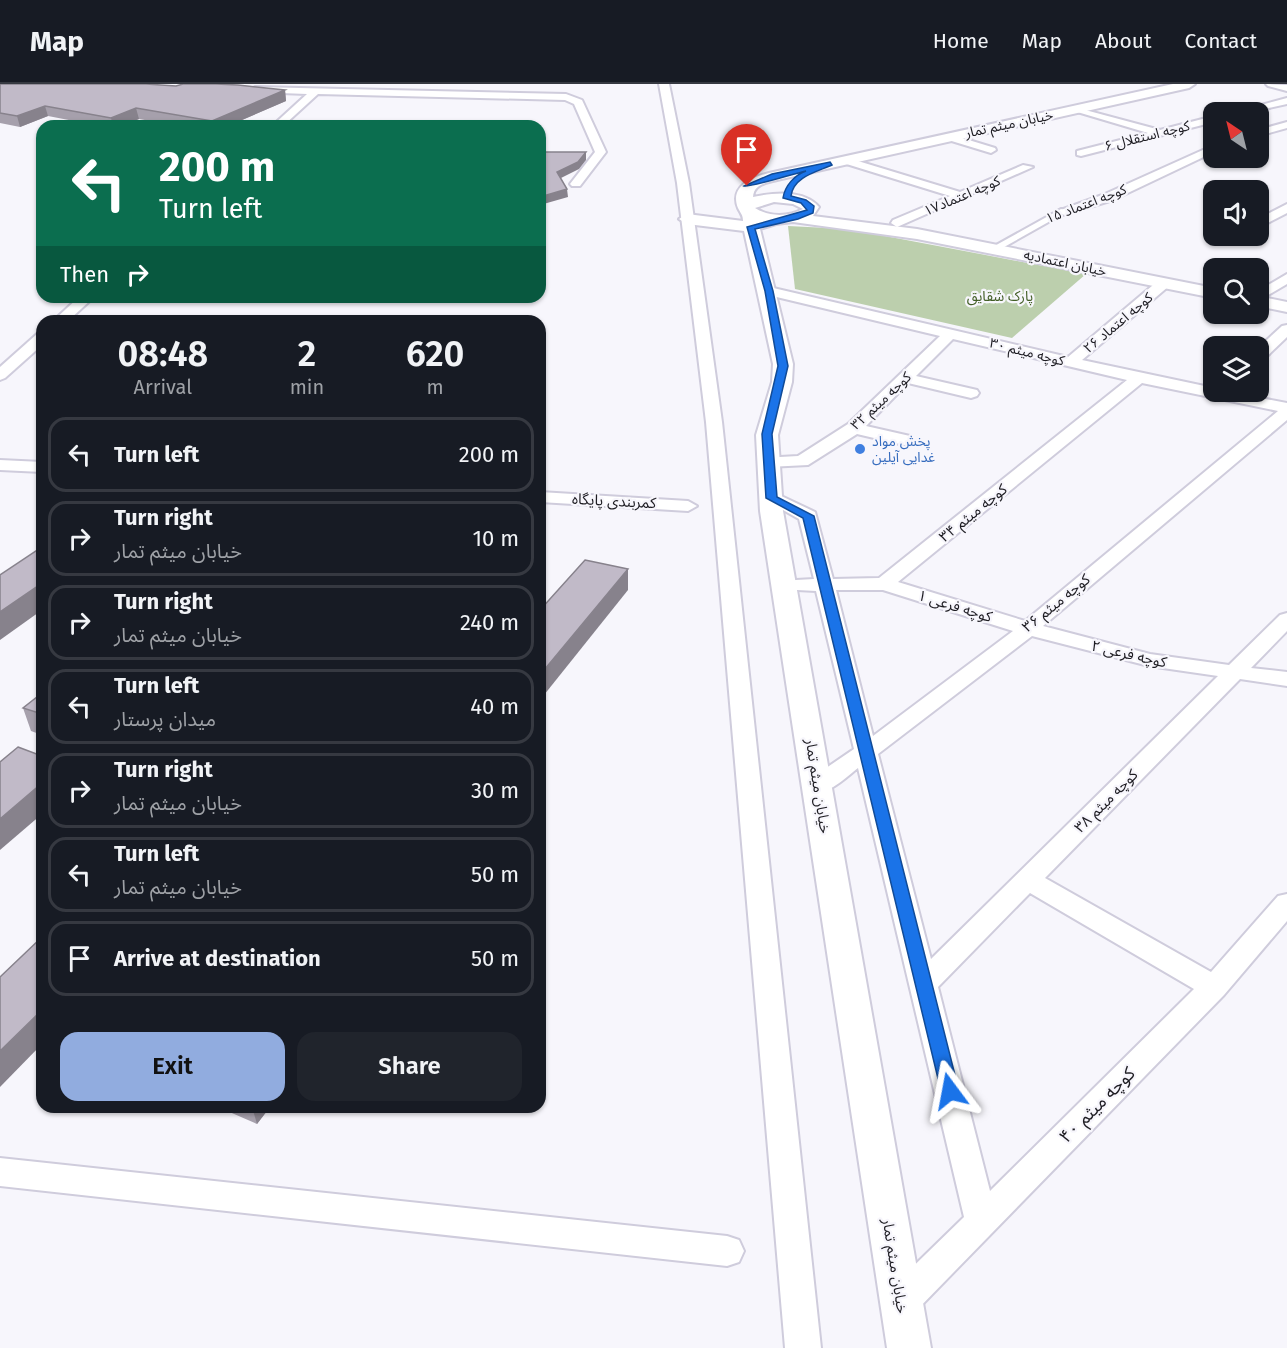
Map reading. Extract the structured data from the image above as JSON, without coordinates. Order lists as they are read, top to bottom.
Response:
{
  "streets": {
    "street": [
      "خیابان میثم تمار",
      "کوچه استقلال ۶",
      "کوچه اعتماد۱۷",
      "کوچه اعتماد ۱۵",
      "خیابان اعتمادیه",
      "کوچه اعتماد ۲۶",
      "کوچه میثم ۳۰",
      "کوچه میثم ۳۲",
      "کمربندی پایگاه",
      "کوچه میثم ۳۴",
      "کوچه میثم ۳۶",
      "کوچه فرعی ۱",
      "کوچه فرعی ۲",
      "کوچه میثم ۳۸",
      "کوچه میثم ۴۰"
    ]
  },
  "crossings": [
    ["خیابان میثم تمار", "خیابان اعتمادیه"],
    ["خیابان میثم تمار", "کوچه میثم ۳۰"],
    ["خیابان میثم تمار", "کوچه میثم ۳۲"],
    ["خیابان میثم تمار", "کوچه میثم ۳۶"],
    ["خیابان میثم تمار", "کوچه میثم ۴۰"],
    ["کوچه اعتماد۱۷", "خیابان اعتمادیه"],
    ["کوچه اعتماد ۱۵", "خیابان اعتمادیه"],
    ["خیابان اعتمادیه", "کوچه اعتماد ۲۶"],
    ["کوچه اعتماد ۲۶", "کوچه میثم ۳۰"],
    ["کوچه میثم ۳۰", "کوچه میثم ۳۲"],
    ["کوچه میثم ۳۰", "کوچه میثم ۳۴"],
    ["کوچه میثم ۳۰", "کوچه میثم ۳۶"],
    ["کوچه میثم ۳۴", "کوچه فرعی ۱"],
    ["کوچه میثم ۳۶", "کوچه فرعی ۱"],
    ["کوچه میثم ۳۶", "کوچه فرعی ۲"],
    ["کوچه فرعی ۱", "کوچه فرعی ۲"],
    ["کوچه فرعی ۲", "کوچه میثم ۳۸"]
  ],
  "parks": ["پارک شقایق"],
  "places": ["پخش مواد غدایی آیلین"],
  "north": "top left",
  "page": {
    "header": "Map",
    "nav": [
      "Home",
      "Map",
      "About",
      "Contact"
    ],
    "turn": ["200 m", "Turn left"],
    "then": "Then",
    "eta": [
      "08:48",
      "Arrival",
      "2",
      "min",
      "620",
      "m"
    ],
    "list": [
      {
        "name": "Turn left",
        "value": "200 m"
      },
      {
        "name": "Turn right",
        "note": "خیابان میثم تمار",
        "value": "10 m"
      },
      {
        "name": "Turn right",
        "note": "خیابان میثم تمار",
        "value": "240 m"
      },
      {
        "name": "Turn left",
        "note": "میدان پرستار",
        "value": "40 m"
      },
      {
        "name": "Turn right",
        "note": "خیابان میثم تمار",
        "value": "30 m"
      },
      {
        "name": "Turn left",
        "note": "خیابان میثم تمار",
        "value": "50 m"
      },
      {
        "name": "Arrive at destination",
        "value": "50 m"
      }
    ],
    "buttons": ["Exit", "Share"]
  }
}
